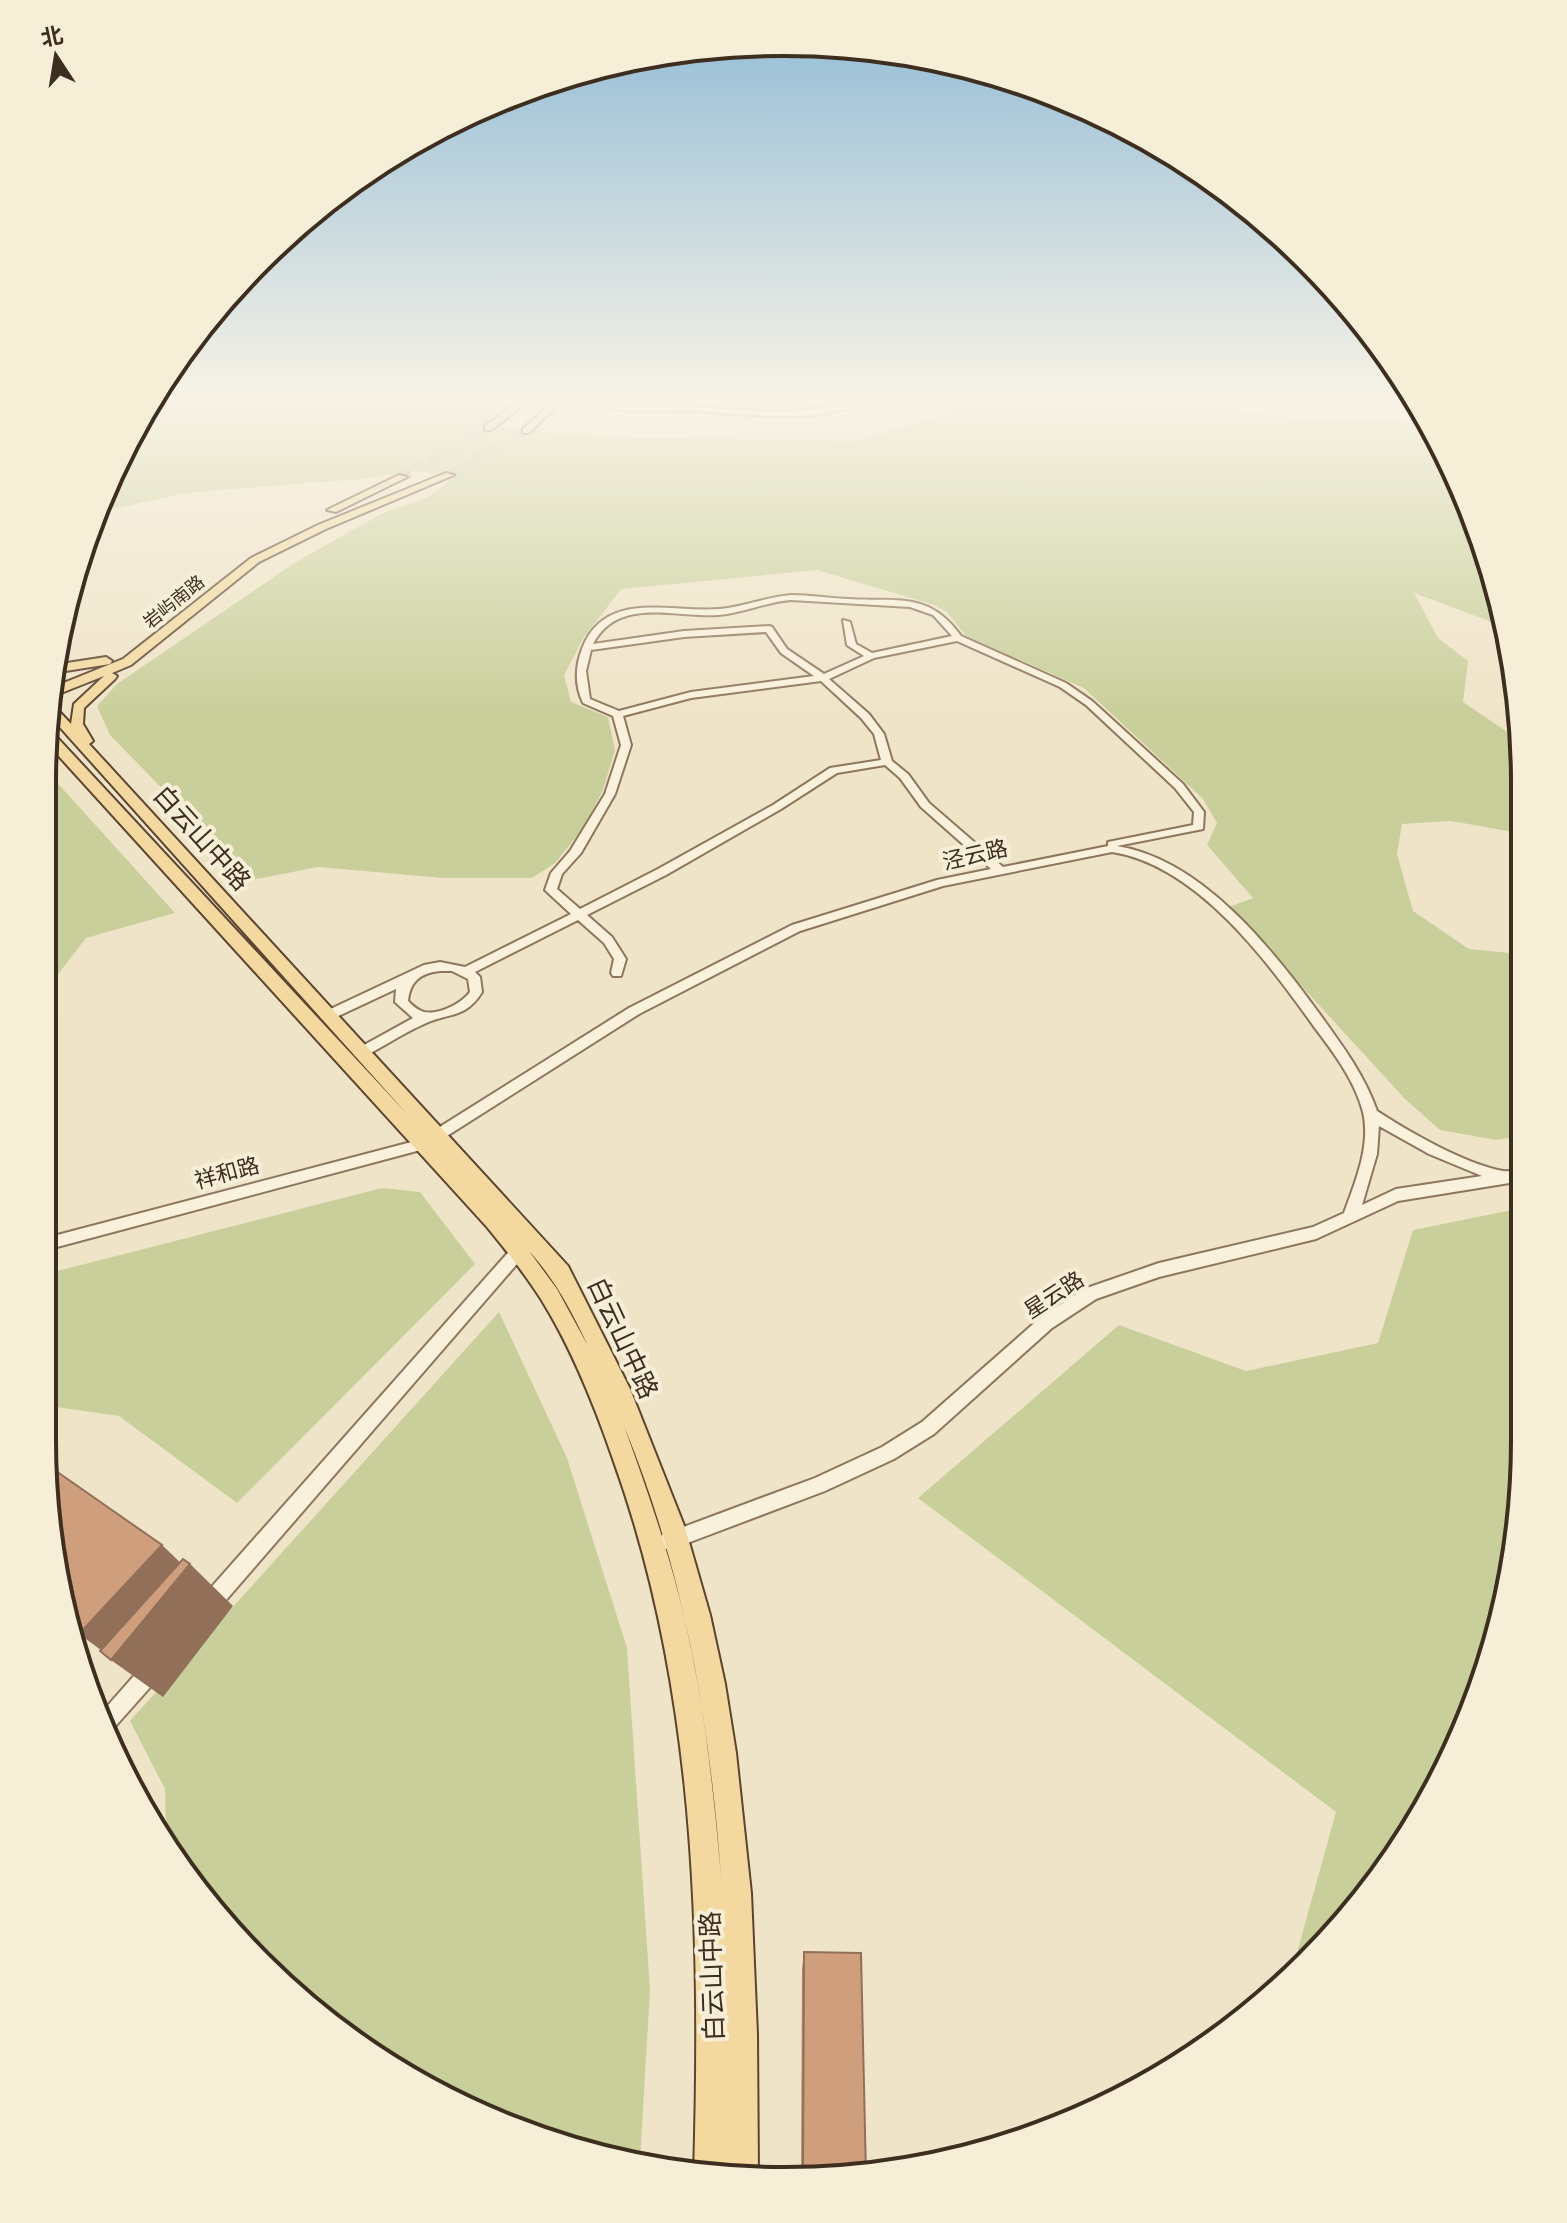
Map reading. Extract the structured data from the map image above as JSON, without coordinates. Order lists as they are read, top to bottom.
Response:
{
  "streets": {
    "main road": ["岩屿南路", "白云山中路"],
    "street": ["泾云路", "祥和路", "星云路"]
  },
  "crossings": [
    ["白云山中路", "泾云路"],
    ["白云山中路", "祥和路"],
    ["白云山中路", "星云路"],
    ["泾云路", "祥和路"],
    ["泾云路", "星云路"]
  ],
  "north": "top"
}
